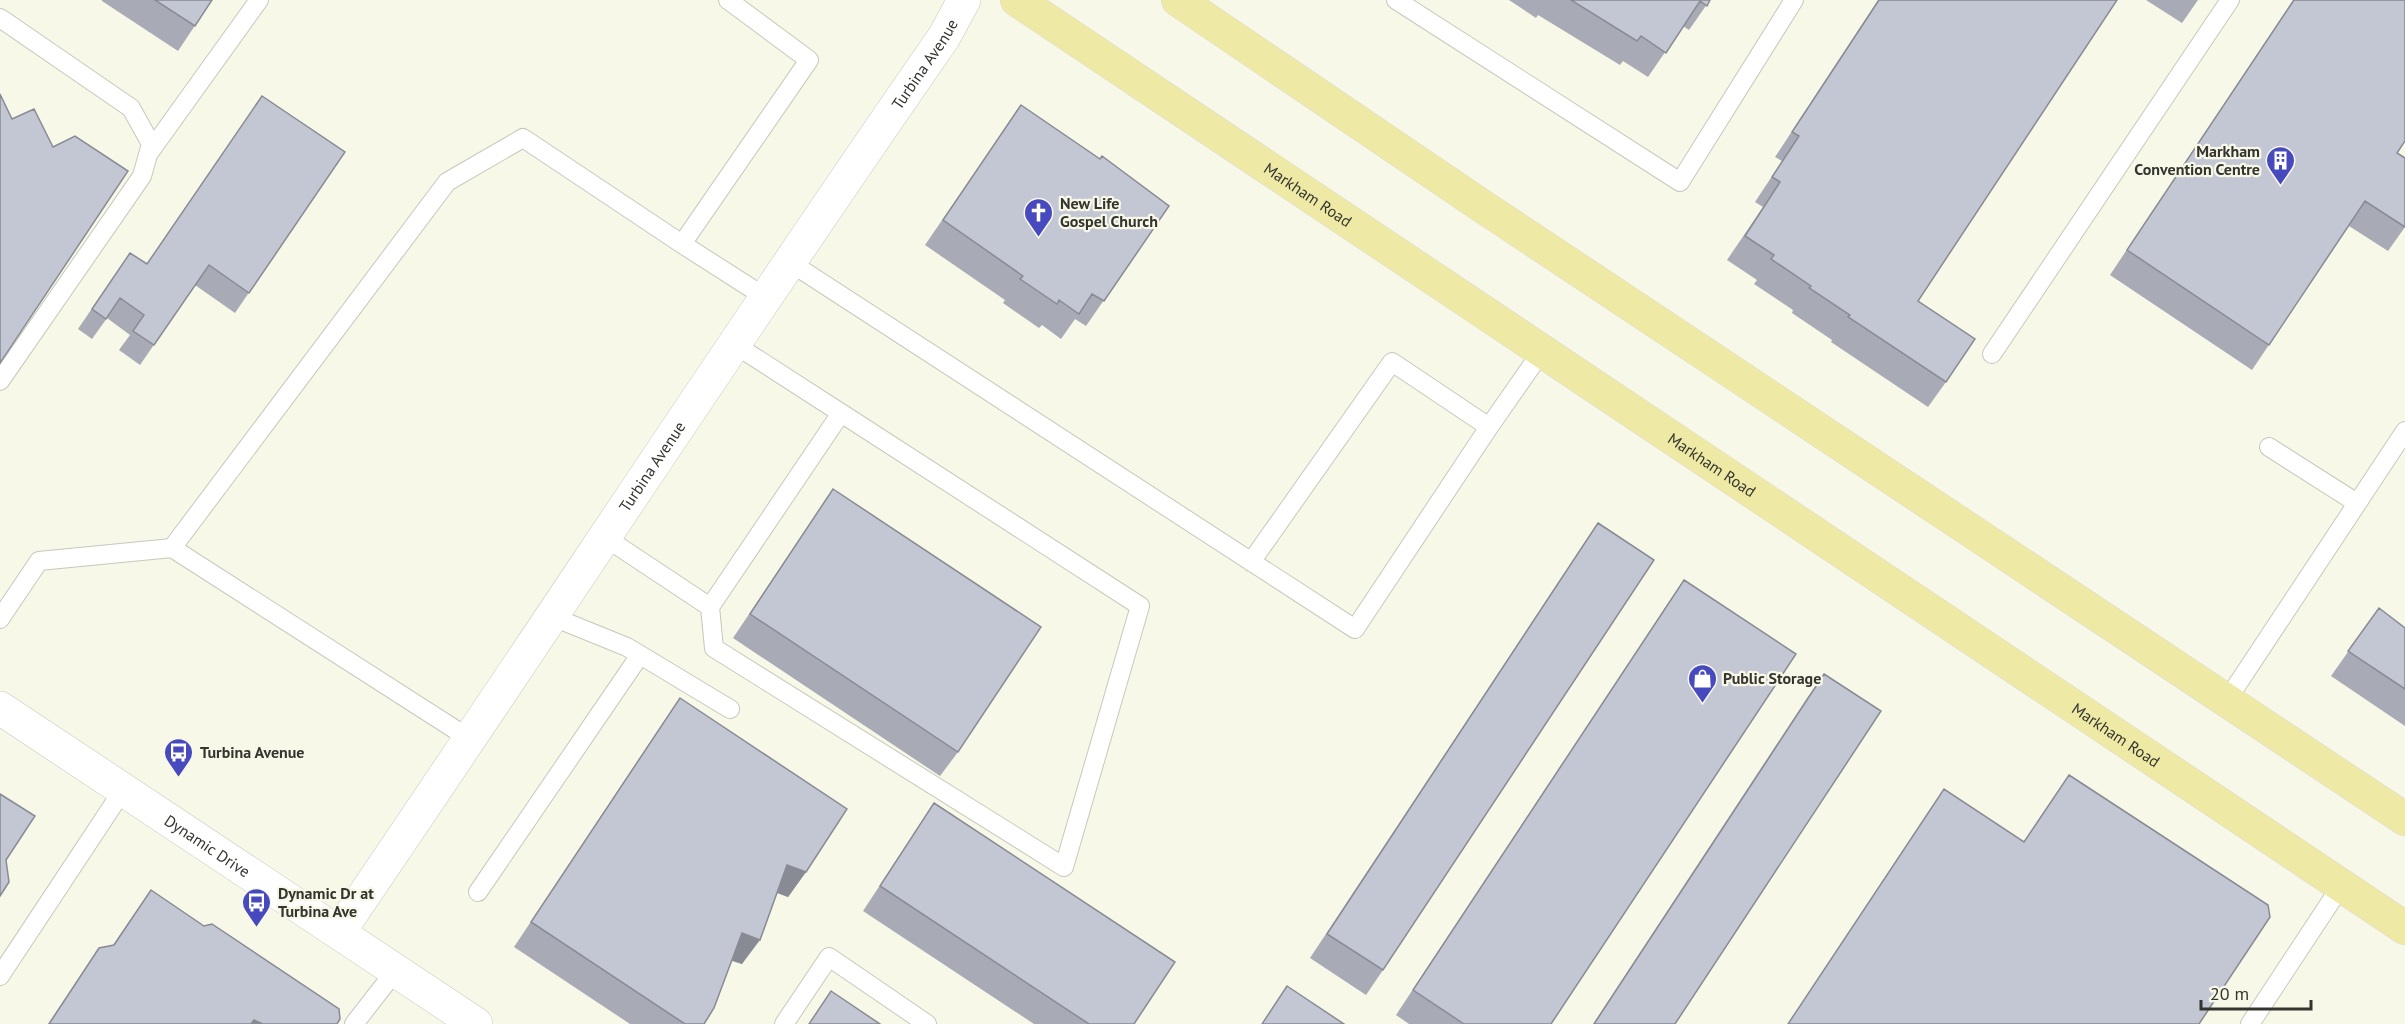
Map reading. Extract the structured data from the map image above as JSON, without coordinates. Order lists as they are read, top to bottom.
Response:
{
  "streets": {
    "main road": ["Markham Road"],
    "street": ["Turbina Avenue", "Dynamic Drive"]
  },
  "crossings": [
    ["Turbina Avenue", "Dynamic Drive"]
  ],
  "places": {
    "building": ["Markham Convention Centre"],
    "church": ["New Life Gospel Church"],
    "shop": ["Public Storage"],
    "bus stop": ["Turbina Avenue", "Dynamic Dr at Turbina Ave"]
  },
  "scale_bar": "20 m"
}
